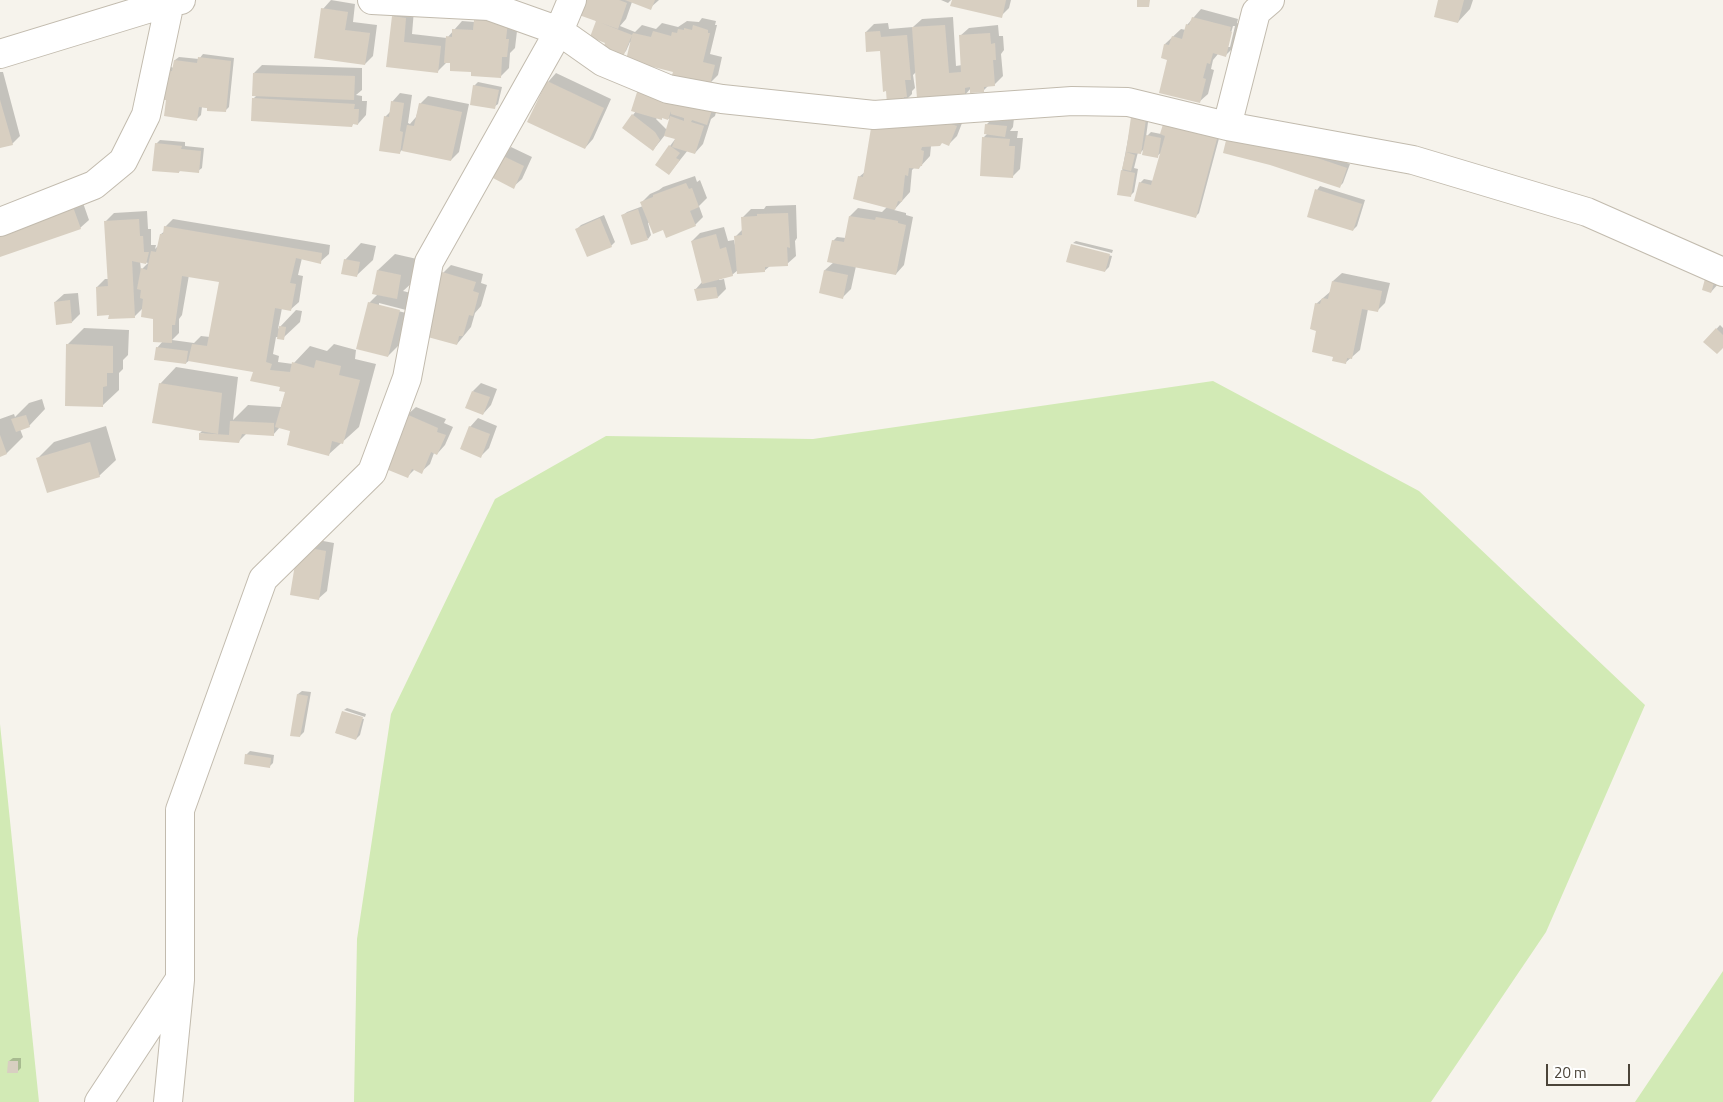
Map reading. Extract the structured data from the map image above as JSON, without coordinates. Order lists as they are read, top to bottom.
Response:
{
  "scale_bar": "20 m"
}
